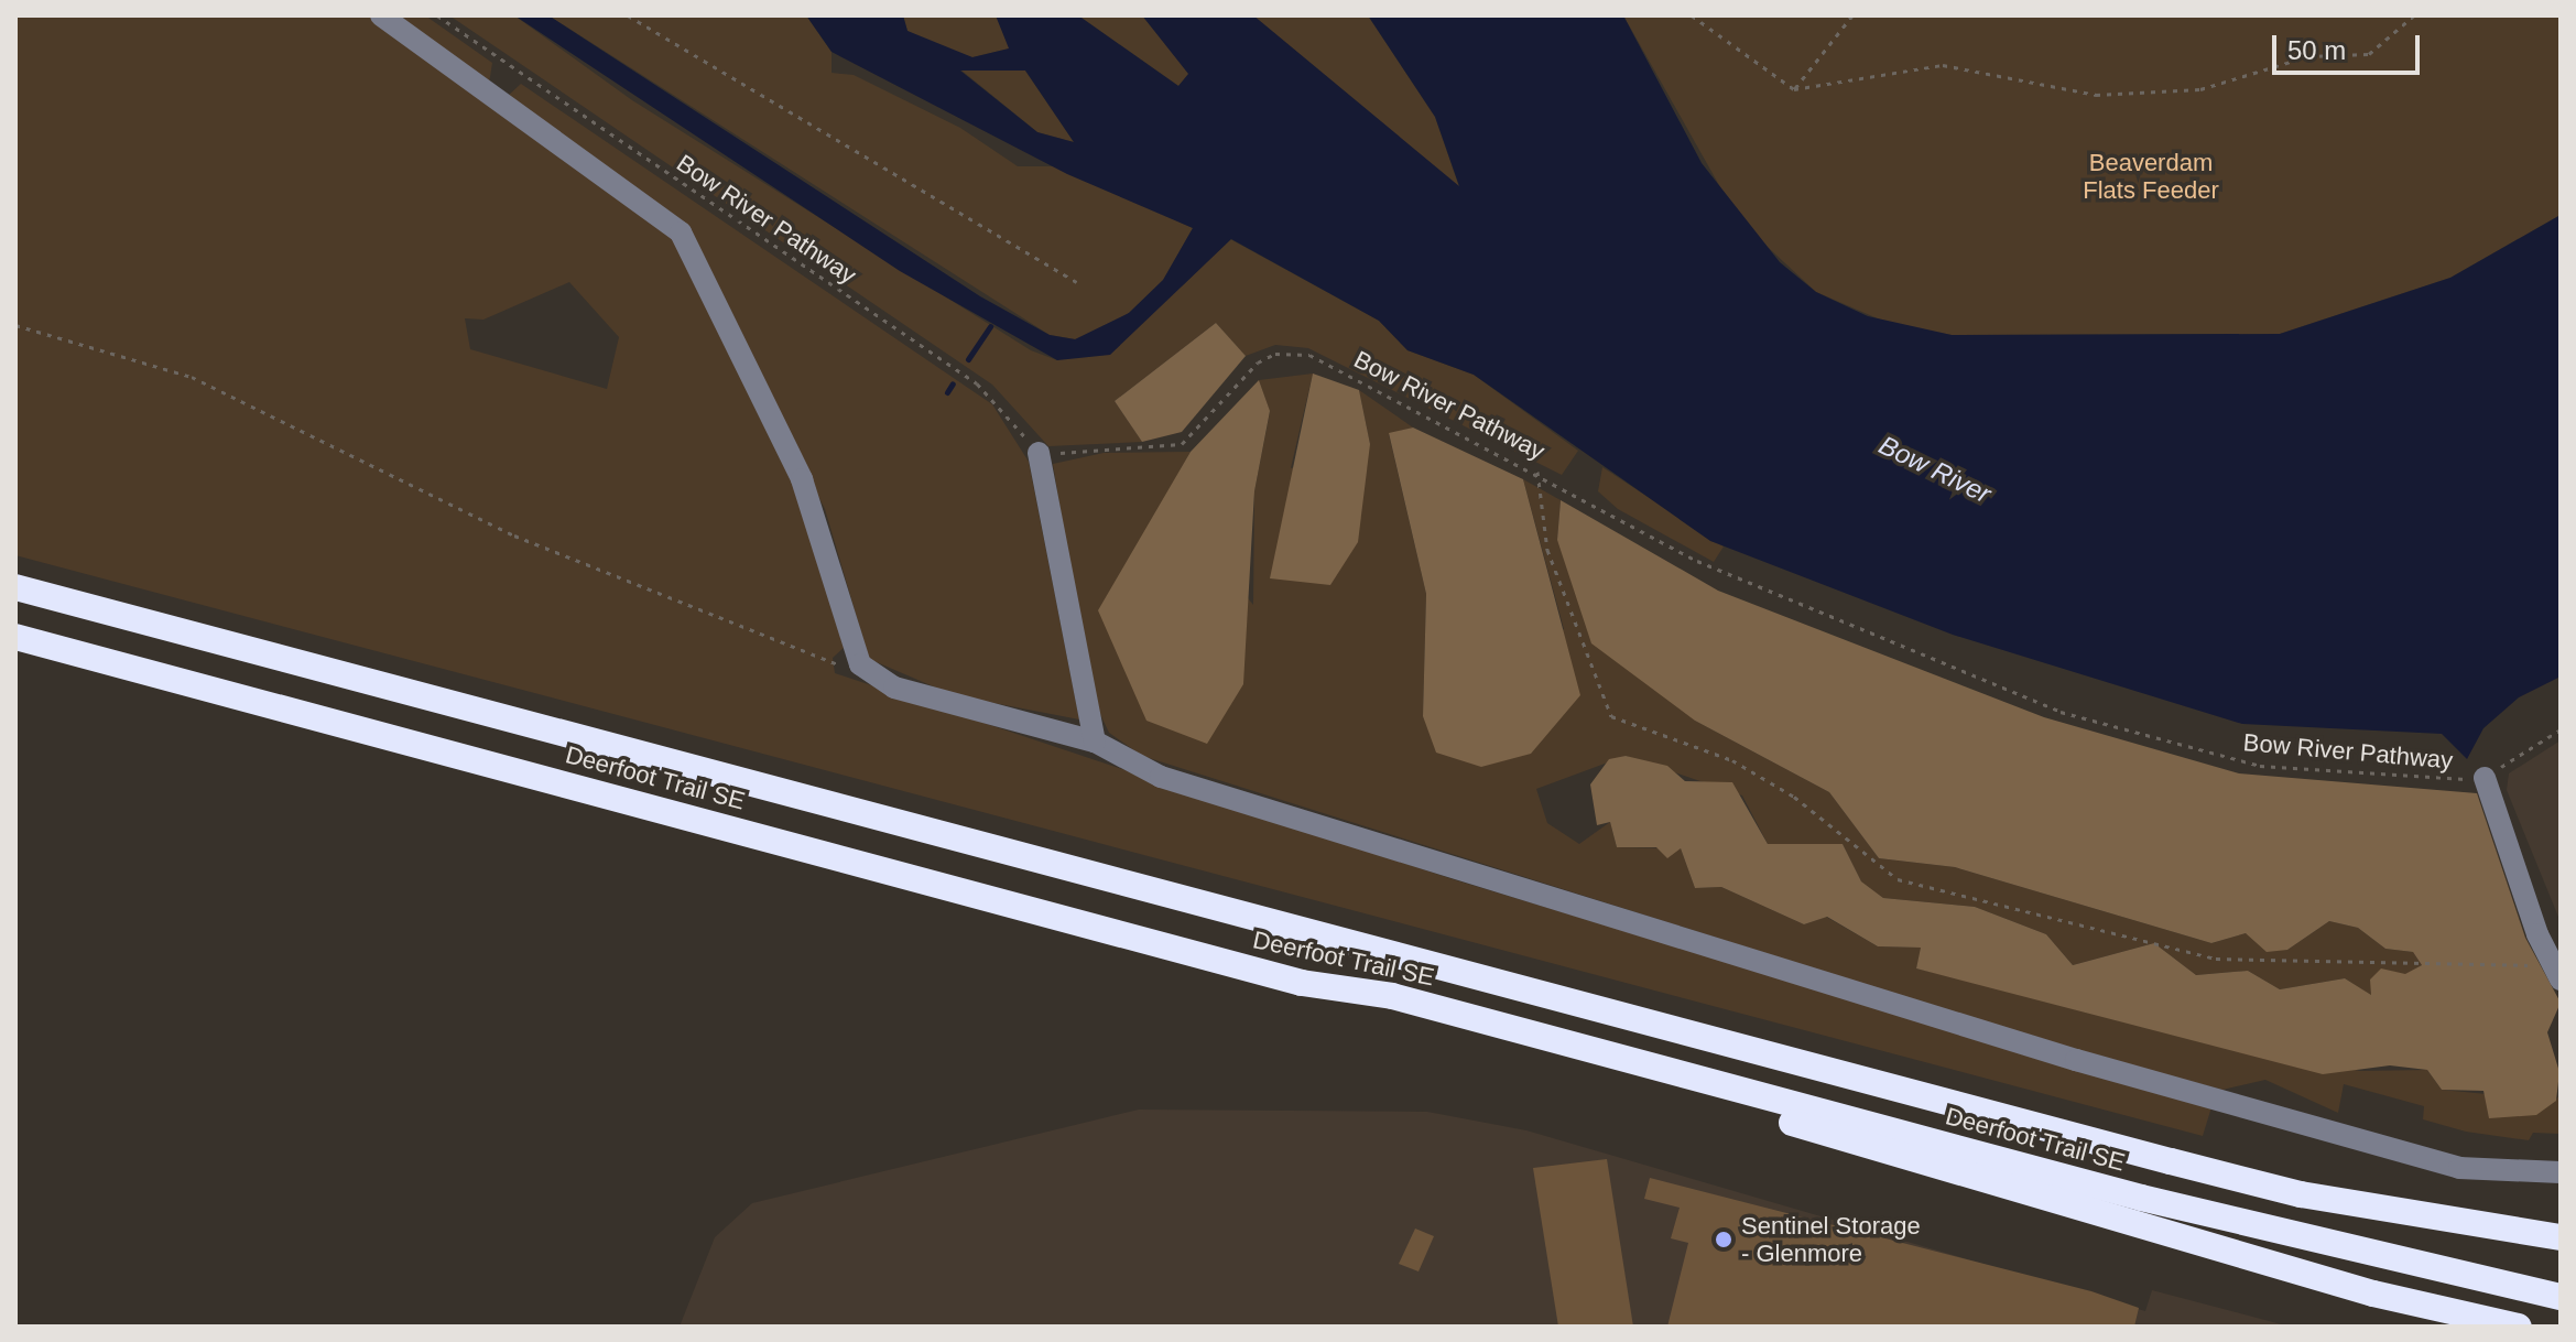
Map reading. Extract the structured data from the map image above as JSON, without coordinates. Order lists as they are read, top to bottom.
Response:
{
  "streets": {
    "highway": ["Deerfoot Trail SE"],
    "path": ["Bow River Pathway"]
  },
  "water": ["Bow River"],
  "parks": ["Beaverdam Flats Feeder"],
  "places": ["Sentinel Storage - Glenmore"],
  "scale_bar": "50 m"
}
